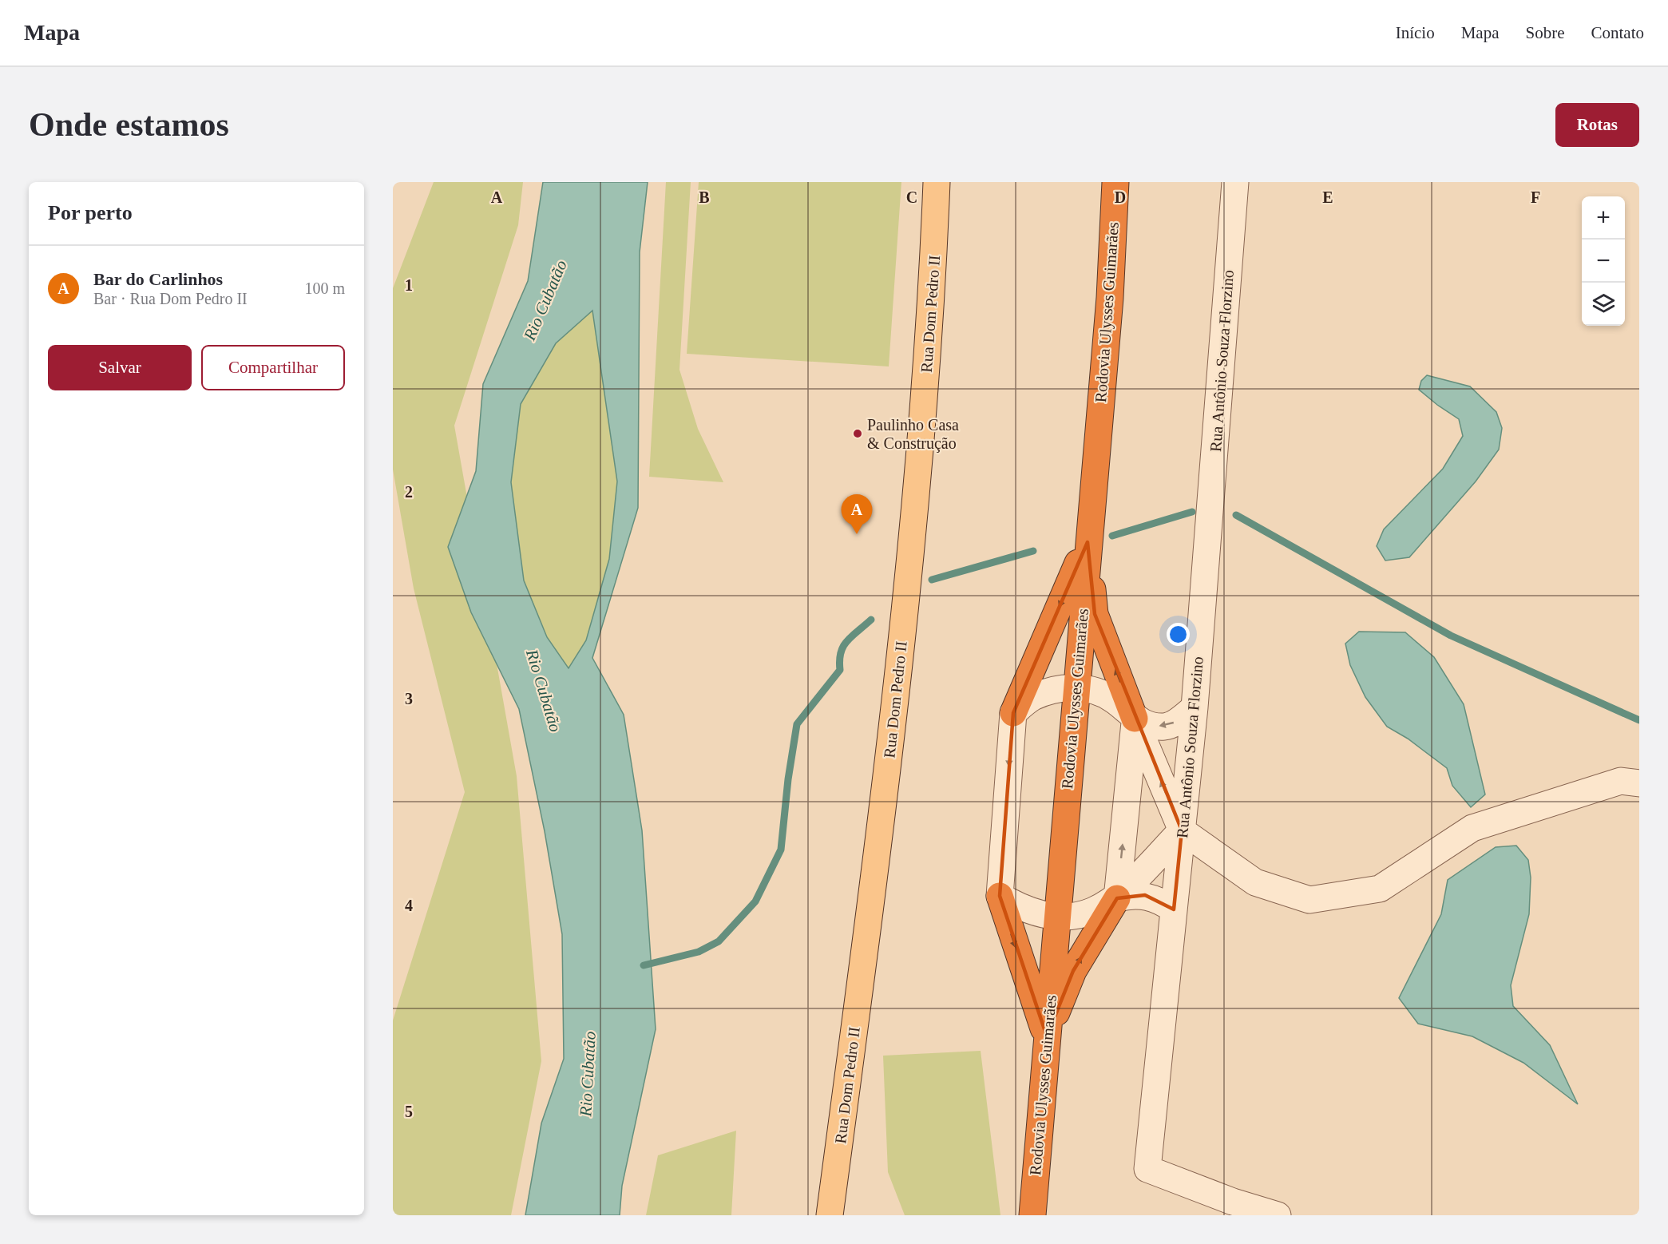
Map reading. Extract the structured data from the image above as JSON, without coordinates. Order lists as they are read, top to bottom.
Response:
{
  "streets": {
    "highway": ["Rodovia Ulysses Guimarães"],
    "main road": ["Rua Dom Pedro II"],
    "street": ["Rua Antônio Souza Florzino"]
  },
  "water": ["Rio Cubatão"],
  "places": ["Paulinho Casa & Construção"],
  "page": {
    "header": "Mapa",
    "nav": [
      "Início",
      "Mapa",
      "Sobre",
      "Contato"
    ],
    "buttons": [
      "Rotas",
      ["Salvar", "Compartilhar"]
    ],
    "title": "Onde estamos",
    "heading": "Por perto",
    "map_buttons": ["+", "−"],
    "list": [
      {
        "mark": "A",
        "name": "Bar do Carlinhos",
        "note": "Bar · Rua Dom Pedro II",
        "value": "100 m"
      }
    ],
    "pins": "A"
  },
  "grid": {
    "columns": [
      "A",
      "B",
      "C",
      "D",
      "E",
      "F"
    ],
    "rows": [
      "1",
      "2",
      "3",
      "4",
      "5"
    ]
  }
}
